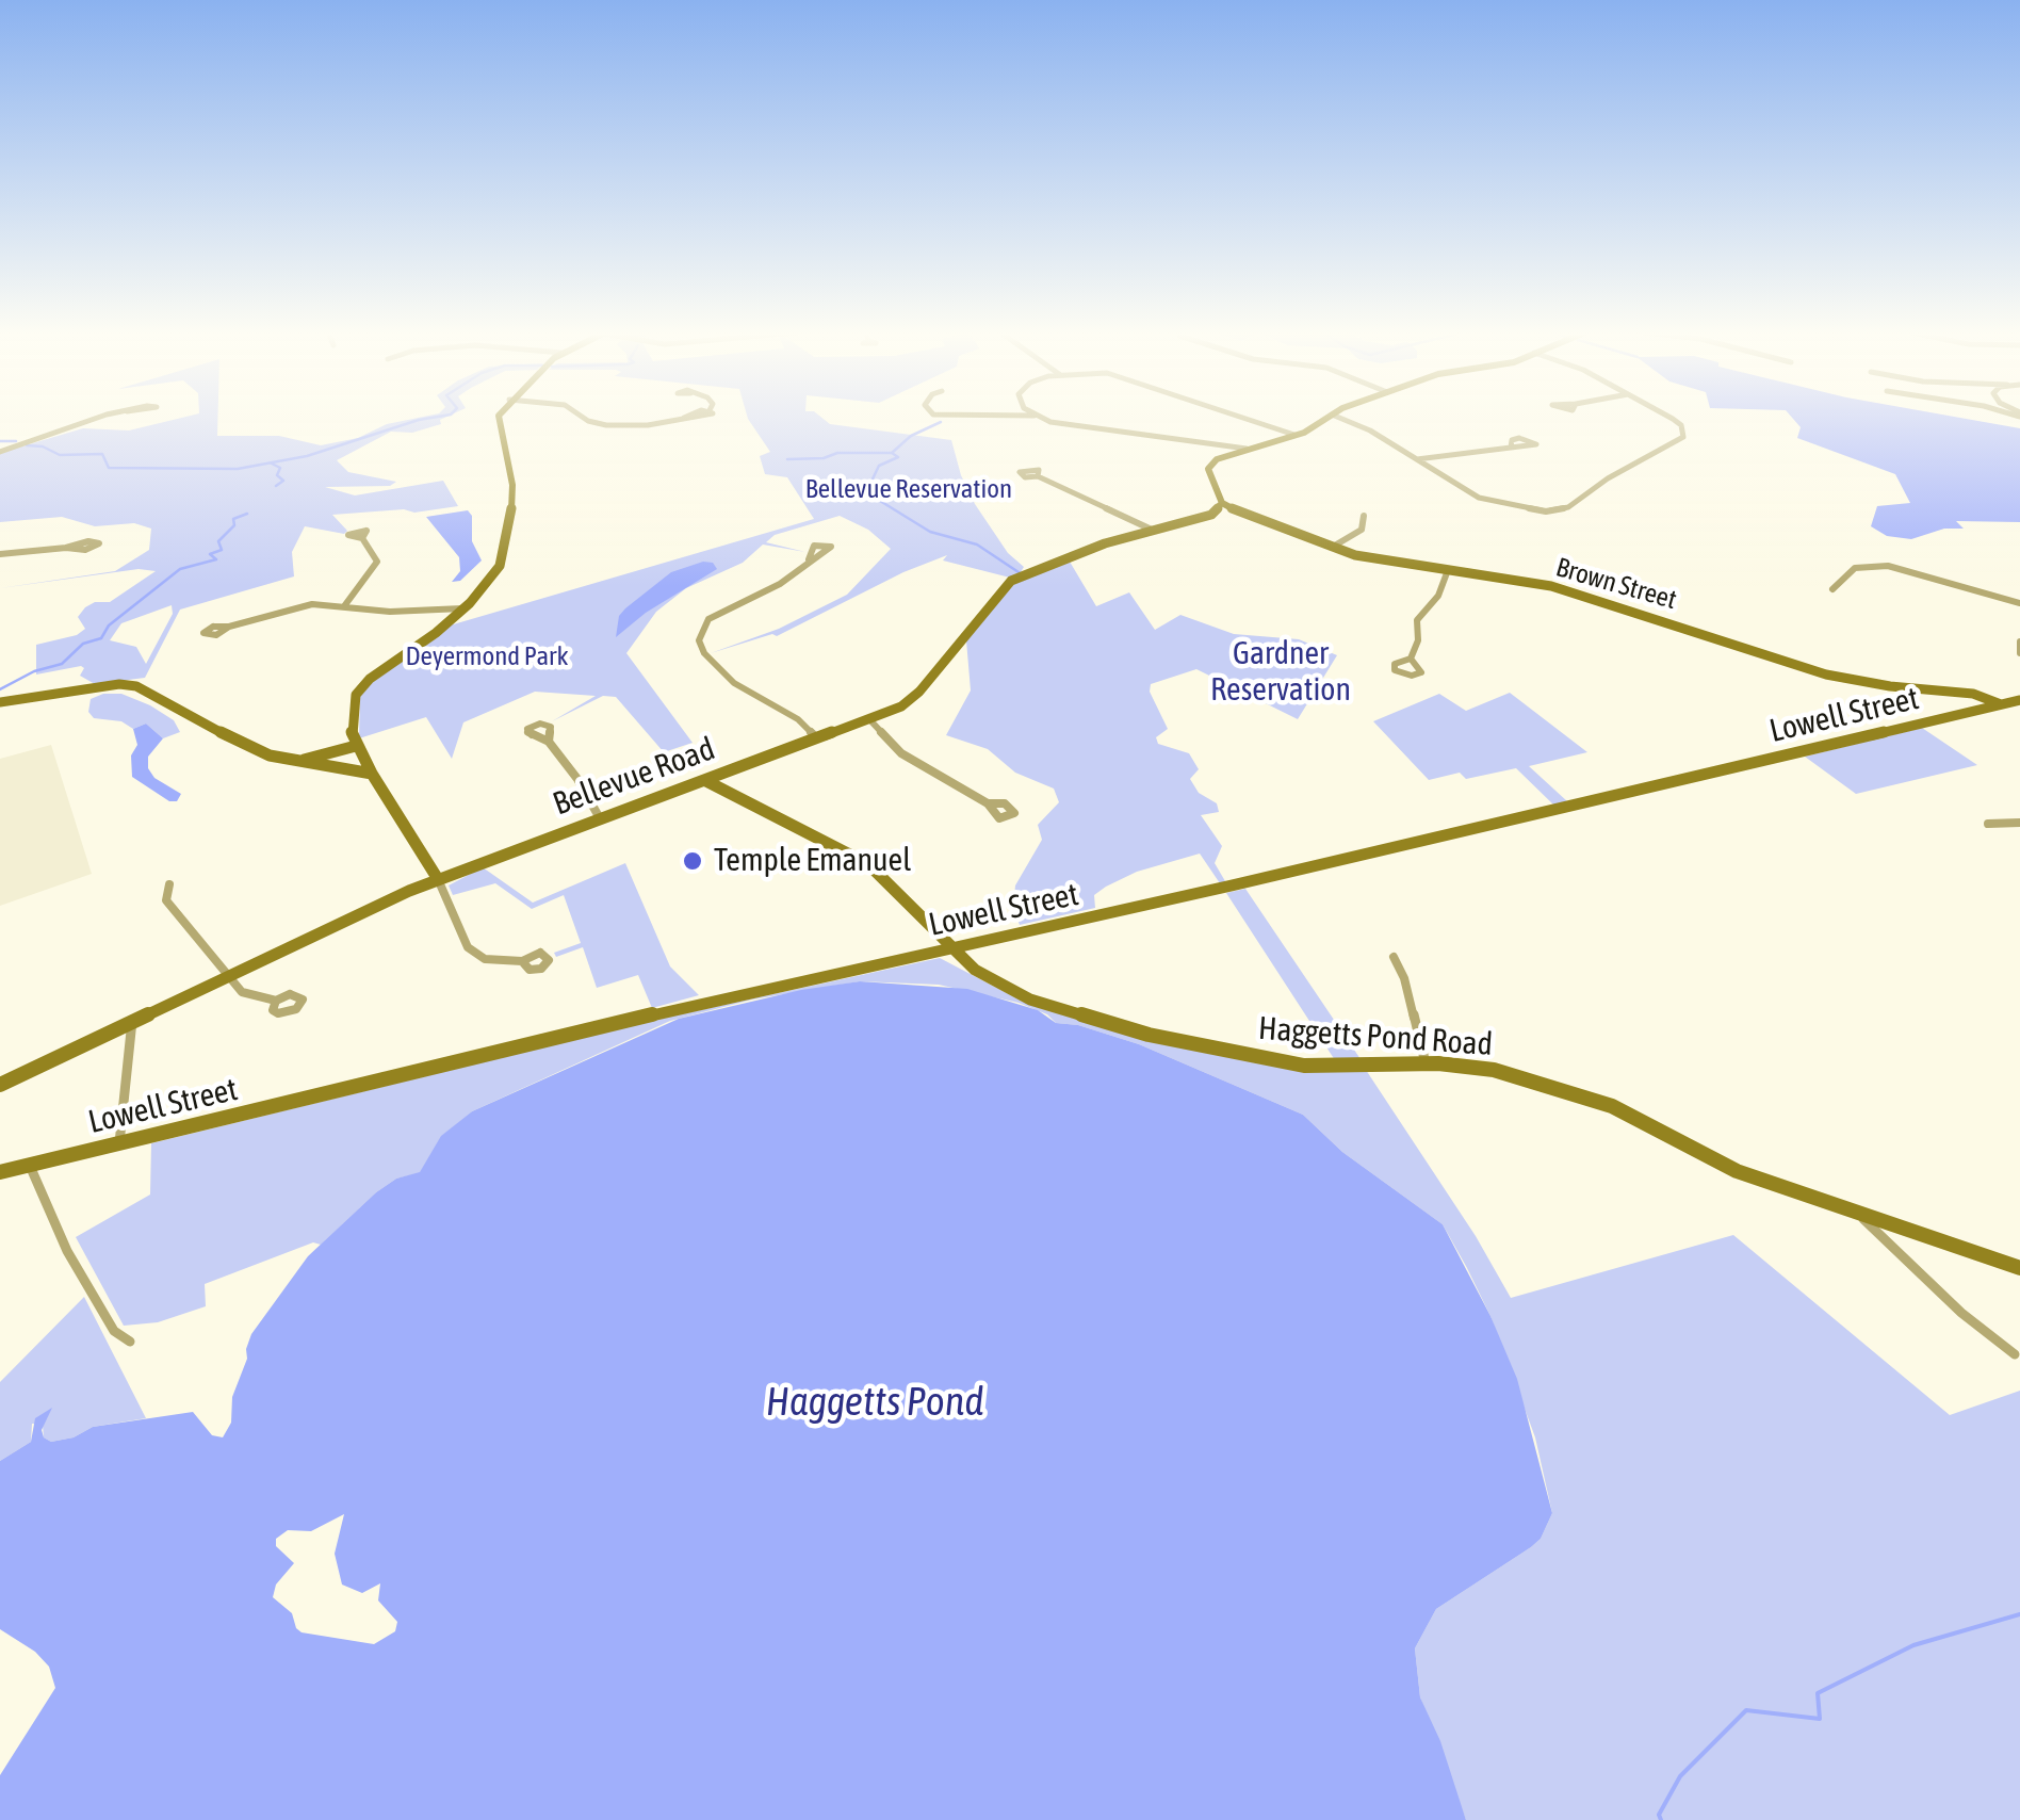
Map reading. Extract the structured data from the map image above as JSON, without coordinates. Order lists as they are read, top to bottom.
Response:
{
  "streets": {
    "street": [
      "Brown Street",
      "Lowell Street",
      "Bellevue Road",
      "Haggetts Pond Road"
    ]
  },
  "crossings": [
    ["Brown Street", "Lowell Street"],
    ["Brown Street", "Bellevue Road"],
    ["Lowell Street", "Haggetts Pond Road"],
    ["Bellevue Road", "Haggetts Pond Road"]
  ],
  "water": ["Haggetts Pond"],
  "parks": ["Bellevue Reservation", "Gardner Reservation", "Deyermond Park"],
  "places": ["Temple Emanuel"]
}
